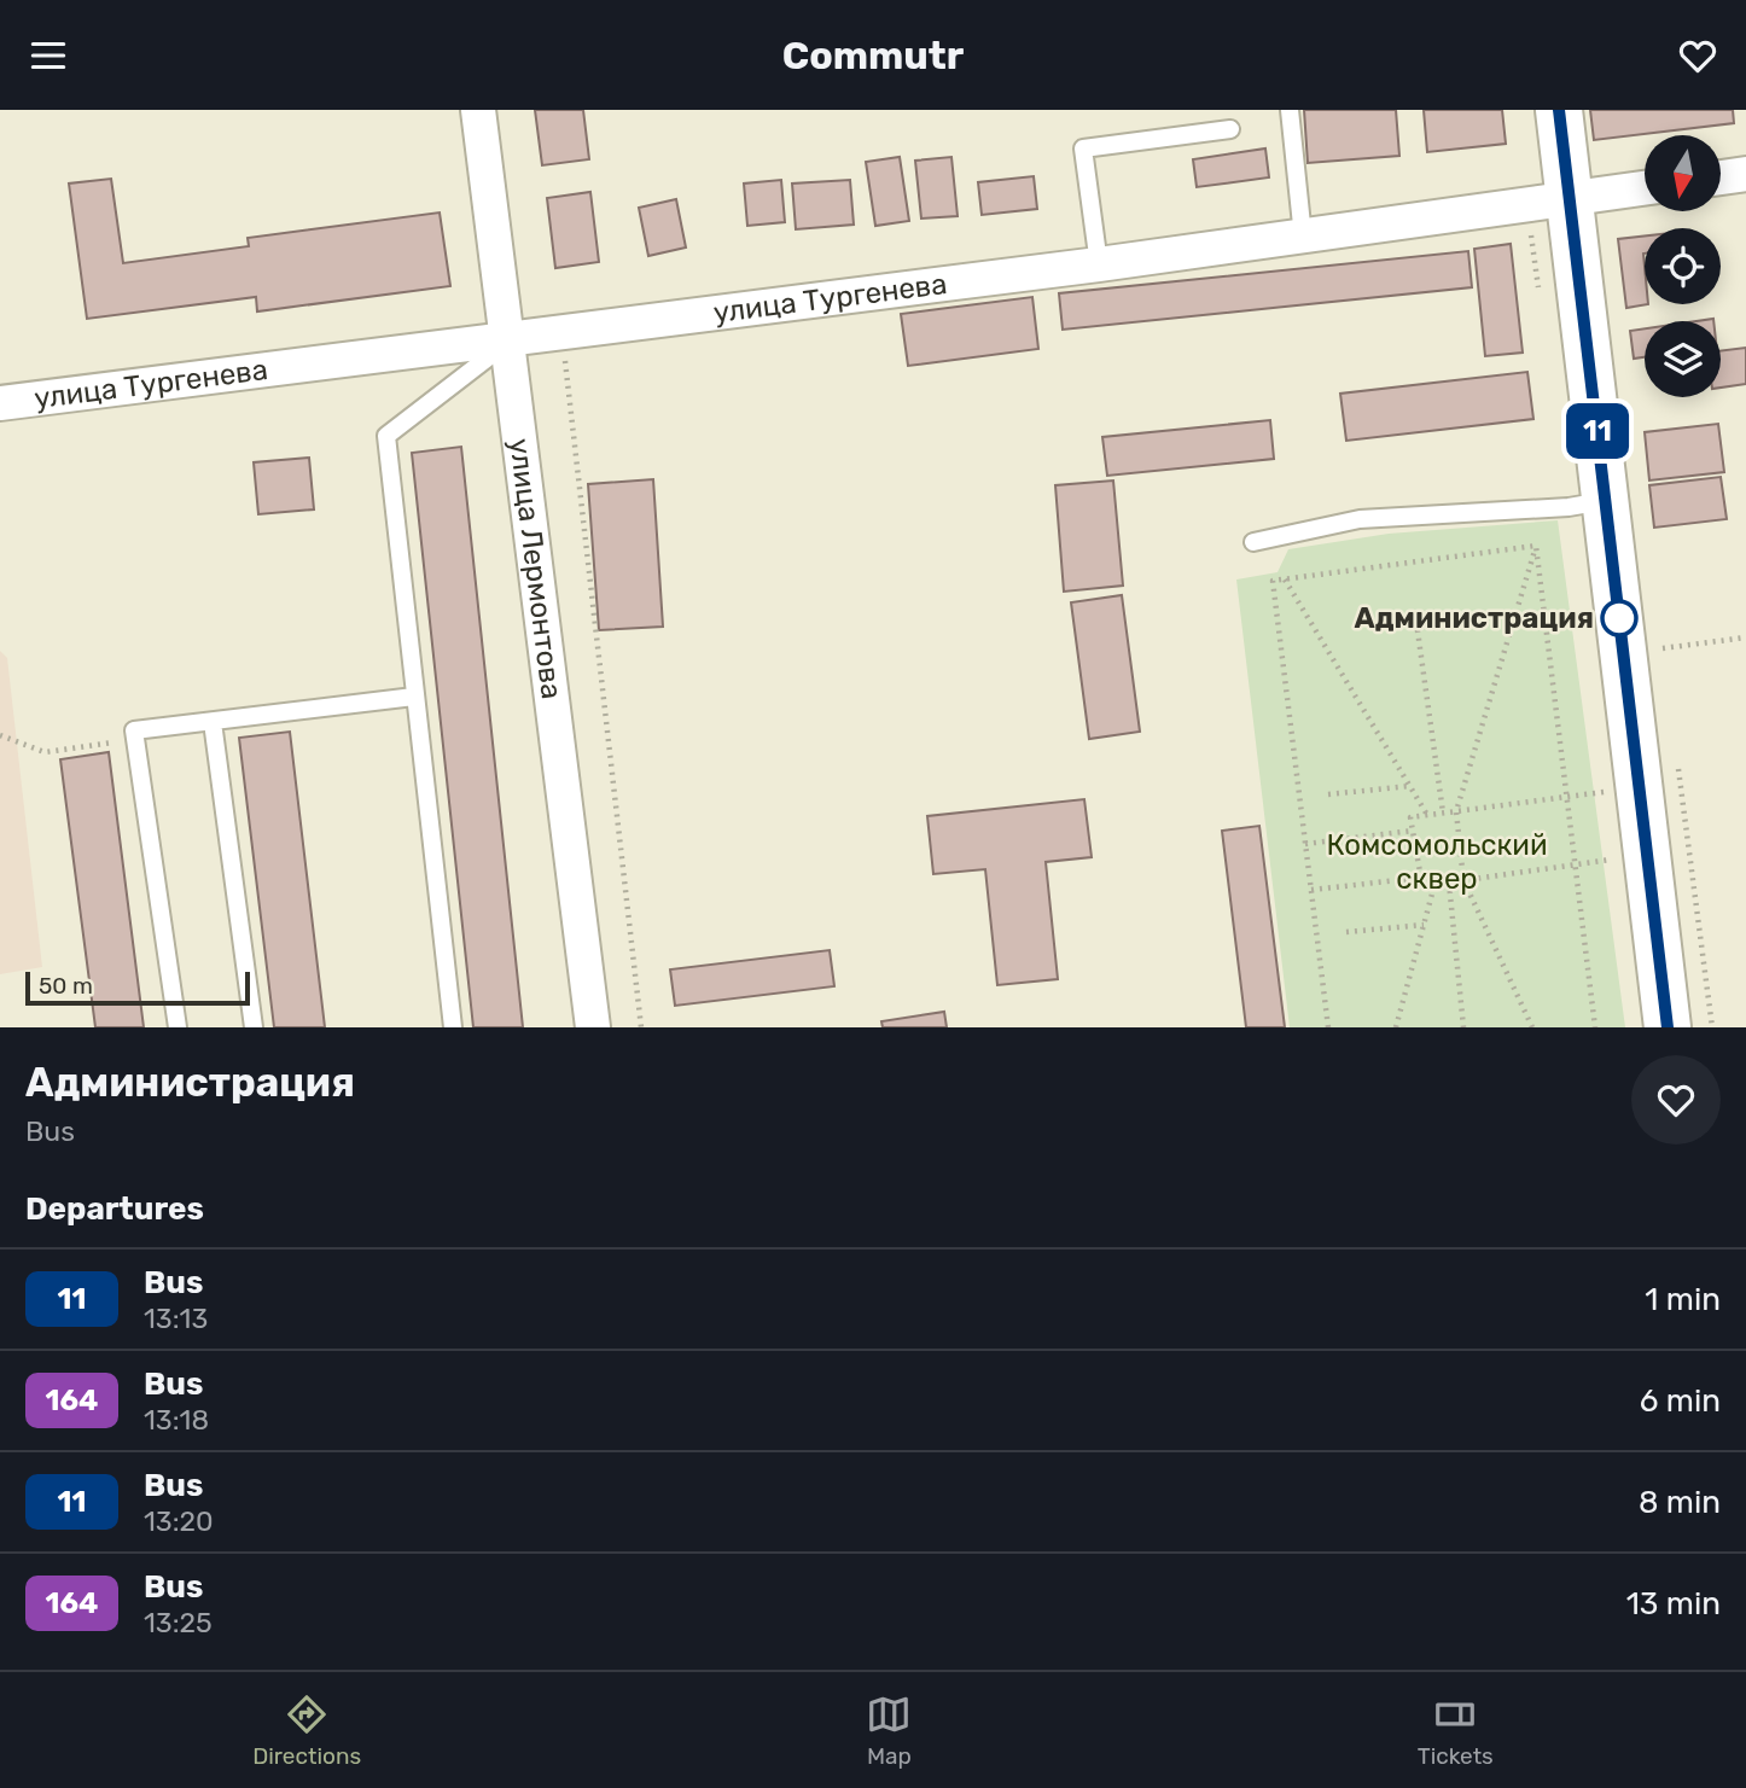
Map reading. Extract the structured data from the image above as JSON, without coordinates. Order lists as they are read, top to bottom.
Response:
{
  "streets": {
    "street": ["улица Тургенева", "улица Лермонтова"]
  },
  "crossings": [
    ["улица Тургенева", "улица Лермонтова"]
  ],
  "parks": ["Комсомольский сквер"],
  "places": ["Администрация"],
  "lines": ["bus line 11"],
  "scale_bar": "50 m",
  "north": "bottom",
  "page": {
    "header": "Commutr",
    "on_map": "11",
    "scale": "50 m",
    "heading": [
      ["Администрация", "Bus"],
      "Departures"
    ],
    "list": [
      {
        "mark": "11",
        "name": "Bus",
        "note": "13:13",
        "value": "1 min"
      },
      {
        "mark": "164",
        "name": "Bus",
        "note": "13:18",
        "value": "6 min"
      },
      {
        "mark": "11",
        "name": "Bus",
        "note": "13:20",
        "value": "8 min"
      },
      {
        "mark": "164",
        "name": "Bus",
        "note": "13:25",
        "value": "13 min"
      }
    ],
    "tabs": ["Directions", "Map", "Tickets"]
  }
}
